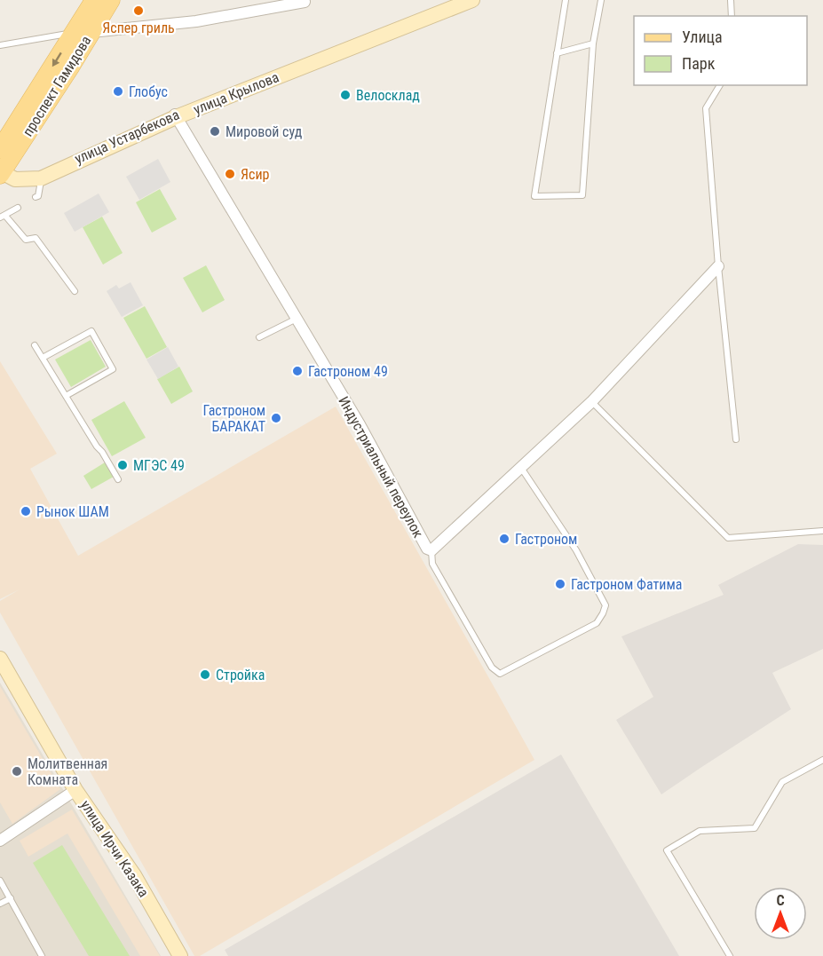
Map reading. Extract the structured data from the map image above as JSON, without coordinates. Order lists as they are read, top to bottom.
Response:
{
  "streets": {
    "main road": [
      "проспект Гамидова",
      "улица Крылова",
      "улица Устарбекова",
      "улица Ирчи Казака"
    ],
    "street": ["Индустриальный переулок"]
  },
  "crossings": [
    ["проспект Гамидова", "улица Крылова"],
    ["улица Крылова", "улица Устарбекова"],
    ["улица Крылова", "Индустриальный переулок"],
    ["улица Устарбекова", "Индустриальный переулок"]
  ],
  "places": [
    "Яспер гриль",
    "Глобус",
    "Велосклад",
    "Мировой суд",
    "Ясир",
    "Гастроном 49",
    "Гастроном БАРАКАТ",
    "МГЭС 49",
    "Рынок ШАМ",
    "Гастроном",
    "Гастроном Фатима",
    "Стройка",
    "Молитвенная Комната"
  ],
  "legend": ["Улица", "Парк"],
  "north": "top"
}
